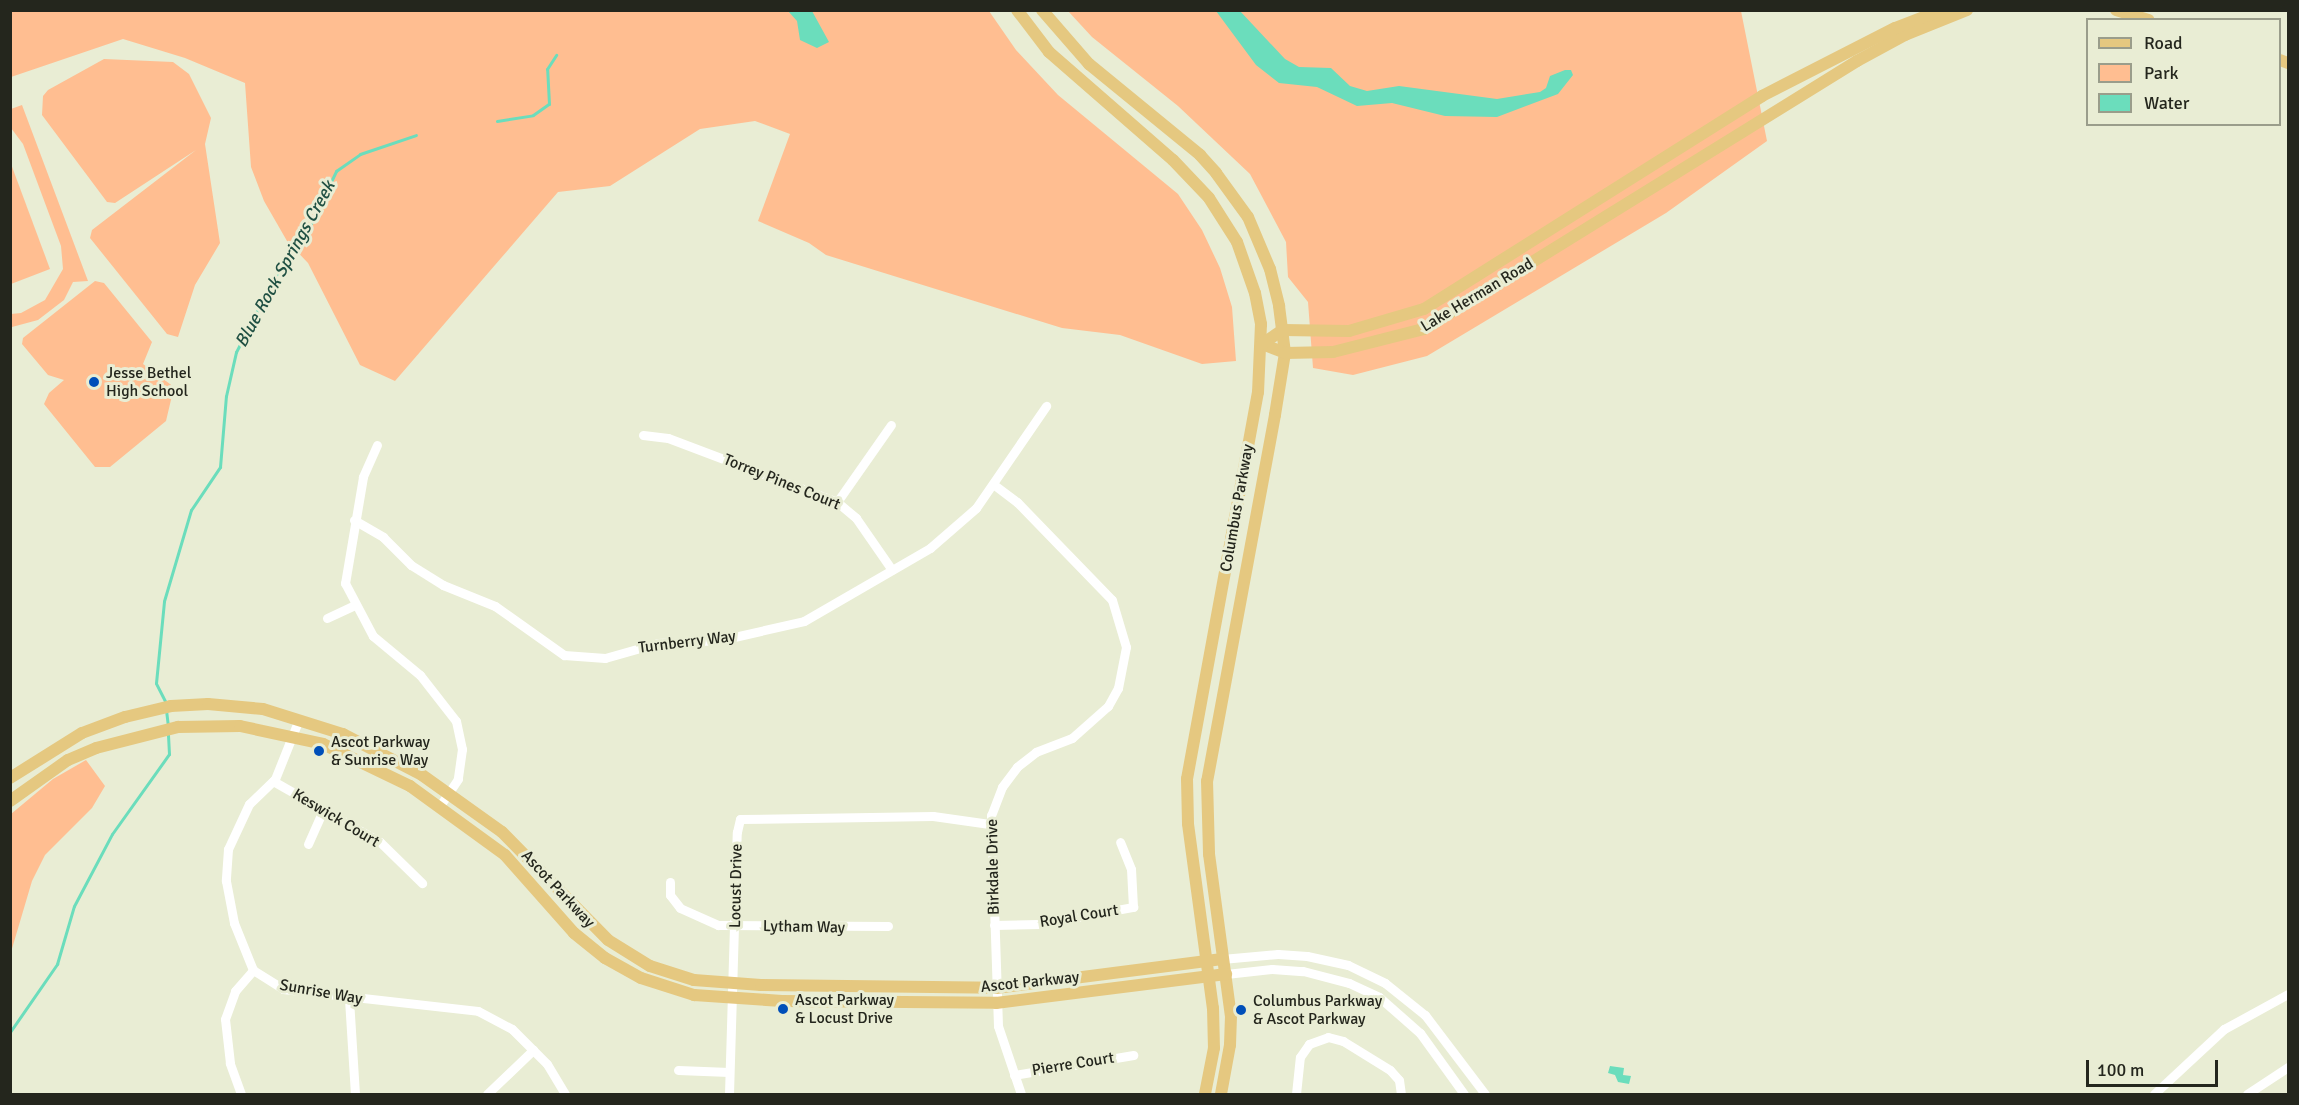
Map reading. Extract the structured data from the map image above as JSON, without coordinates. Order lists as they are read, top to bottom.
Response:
{
  "streets": {
    "main road": ["Lake Herman Road", "Columbus Parkway", "Ascot Parkway"],
    "street": [
      "Torrey Pines Court",
      "Turnberry Way",
      "Keswick Court",
      "Birkdale Drive",
      "Locust Drive",
      "Royal Court",
      "Lytham Way",
      "Sunrise Way",
      "Pierre Court"
    ]
  },
  "crossings": [
    ["Lake Herman Road", "Columbus Parkway"],
    ["Torrey Pines Court", "Turnberry Way"],
    ["Columbus Parkway", "Ascot Parkway"],
    ["Turnberry Way", "Birkdale Drive"],
    ["Birkdale Drive", "Locust Drive"],
    ["Birkdale Drive", "Ascot Parkway"],
    ["Birkdale Drive", "Royal Court"],
    ["Birkdale Drive", "Pierre Court"],
    ["Locust Drive", "Ascot Parkway"],
    ["Locust Drive", "Lytham Way"]
  ],
  "water": ["Blue Rock Springs Creek"],
  "places": [
    "Jesse Bethel High School",
    "Ascot Parkway & Sunrise Way",
    "Ascot Parkway & Locust Drive",
    "Columbus Parkway & Ascot Parkway"
  ],
  "legend": ["Road", "Park", "Water"],
  "scale_bar": "100 m"
}
